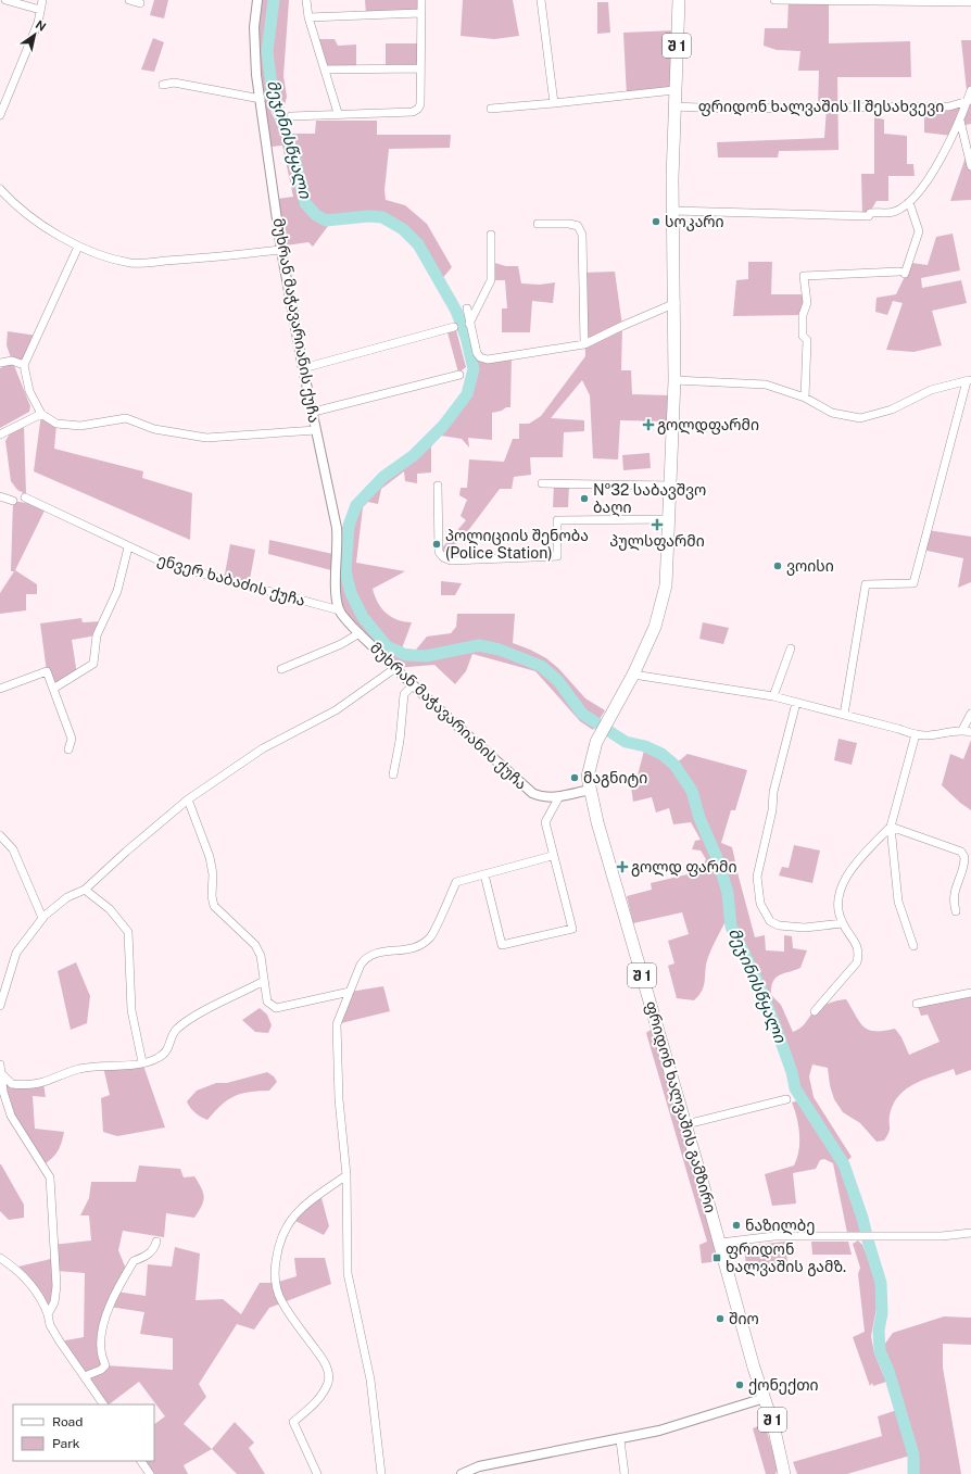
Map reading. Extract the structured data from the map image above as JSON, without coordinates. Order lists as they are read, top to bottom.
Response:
{
  "streets": {
    "highway": ["შ 1", "ფრიდონ ხალვაშის გამზირი"],
    "street": ["ფრიდონ ხალვაშის II შესახვევი", "მუხრან მაჭავარიანის ქუჩა", "ენვერ ხაბაძის ქუჩა"]
  },
  "crossings": [
    ["ფრიდონ ხალვაშის II შესახვევი", "ფრიდონ ხალვაშის გამზირი"],
    ["მუხრან მაჭავარიანის ქუჩა", "ენვერ ხაბაძის ქუჩა"],
    ["მუხრან მაჭავარიანის ქუჩა", "ფრიდონ ხალვაშის გამზირი"]
  ],
  "water": ["მეჯინისწყალი"],
  "places": {
    "other": [
      "სოკარი",
      "№32 საბავშვო ბაღი",
      "პოლიციის შენობა (Police Station)",
      "ვოისი",
      "მაგნიტი",
      "ნაზილბე",
      "შიო",
      "ქონექთი"
    ],
    "health": ["გოლდფარმი", "პულსფარმი", "გოლდ ფარმი"],
    "transit": ["ფრიდონ ხალვაშის გამზ."]
  },
  "legend": ["Road", "Park"],
  "north": "top right"
}
